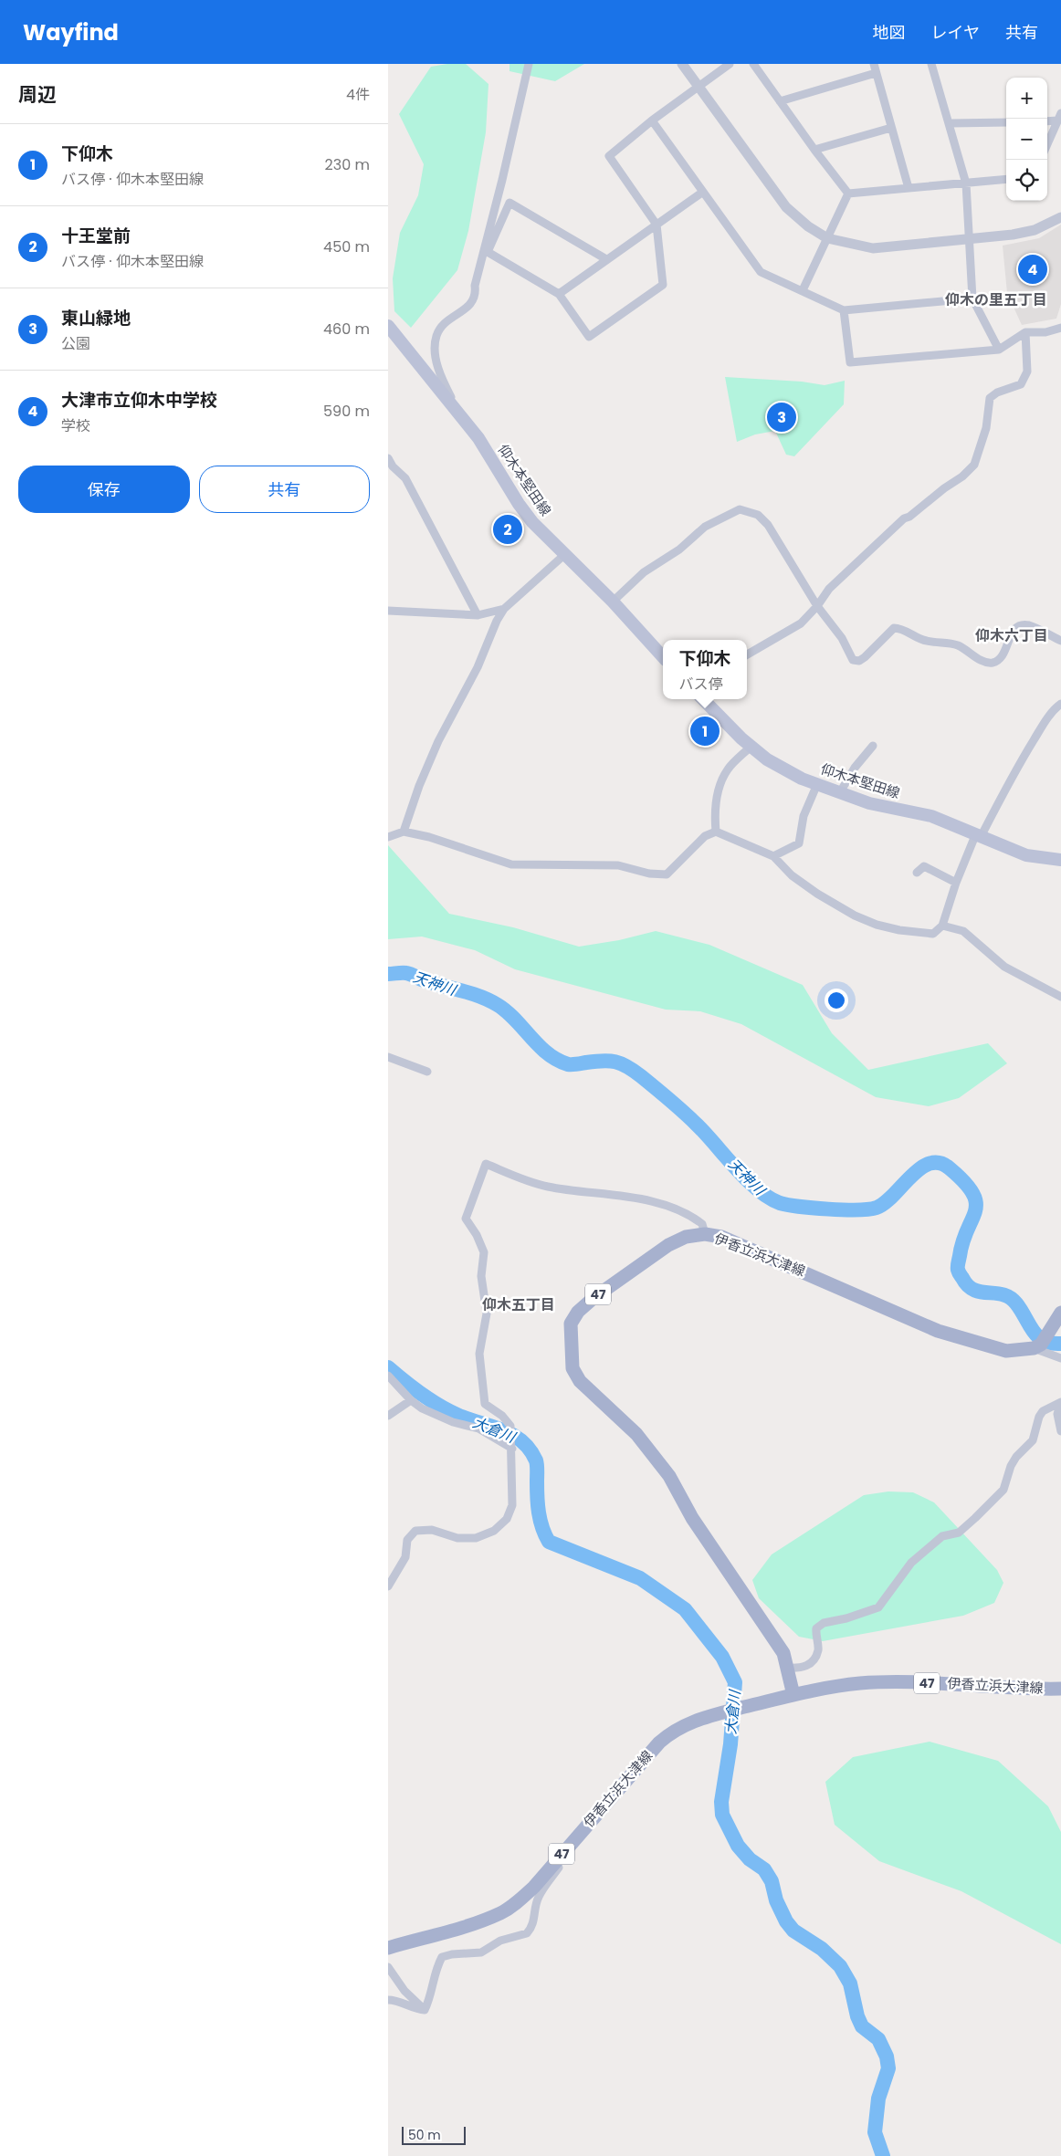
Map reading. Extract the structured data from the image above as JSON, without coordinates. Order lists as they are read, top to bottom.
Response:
{
  "streets": {
    "main road": ["仰木本堅田線", "伊香立浜大津線", "47"]
  },
  "districts": ["仰木の里五丁目", "仰木六丁目", "仰木五丁目"],
  "water": ["天神川", "大倉川"],
  "scale_bar": "50 m",
  "page": {
    "header": "Wayfind",
    "nav": ["地図", "レイヤ", "共有"],
    "heading": ["周辺", "4件"],
    "map_buttons": ["+", "−"],
    "list": [
      {
        "mark": "1",
        "name": "下仰木",
        "note": "バス停 · 仰木本堅田線",
        "value": "230 m"
      },
      {
        "mark": "2",
        "name": "十王堂前",
        "note": "バス停 · 仰木本堅田線",
        "value": "450 m"
      },
      {
        "mark": "3",
        "name": "東山緑地",
        "note": "公園",
        "value": "460 m"
      },
      {
        "mark": "4",
        "name": "大津市立仰木中学校",
        "note": "学校",
        "value": "590 m"
      }
    ],
    "pins": [
      "4",
      "3",
      "2",
      "1"
    ],
    "buttons": ["保存", "共有"],
    "popup": ["下仰木", "バス停"],
    "scale": "50 m"
  }
}
